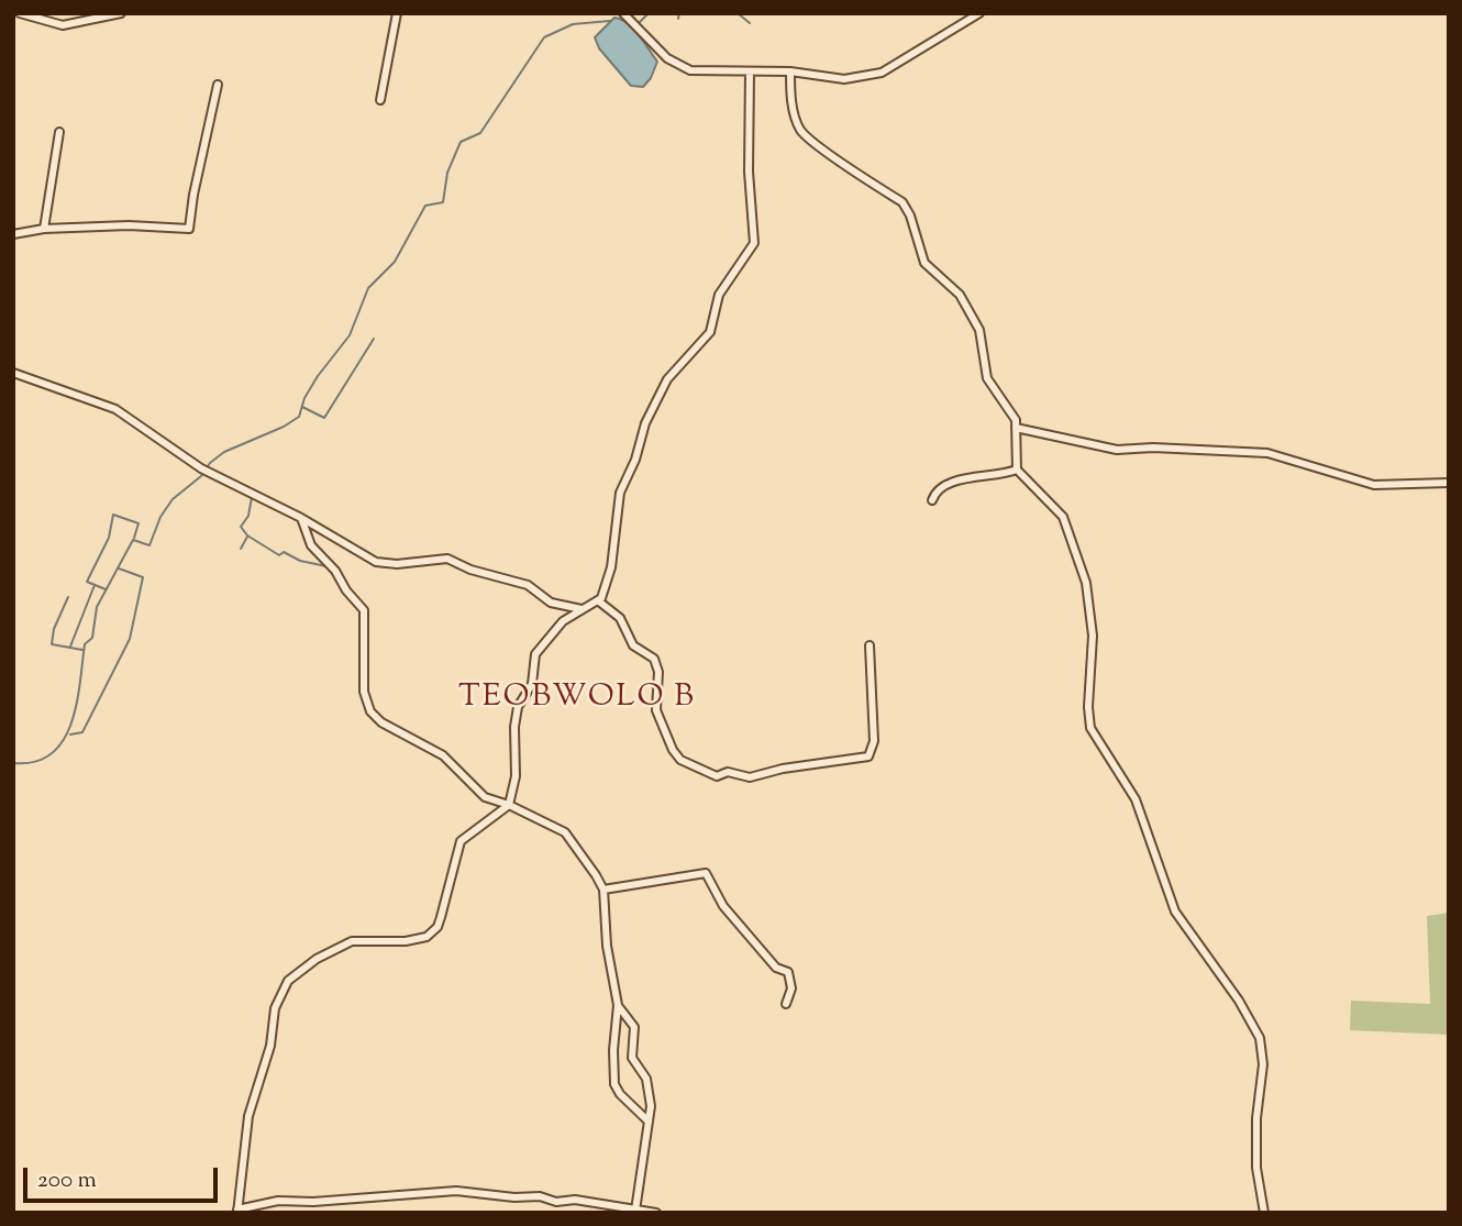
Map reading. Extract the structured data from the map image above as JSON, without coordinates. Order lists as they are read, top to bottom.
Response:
{
  "districts": ["TEOBWOLO B"],
  "scale_bar": "200 m"
}
